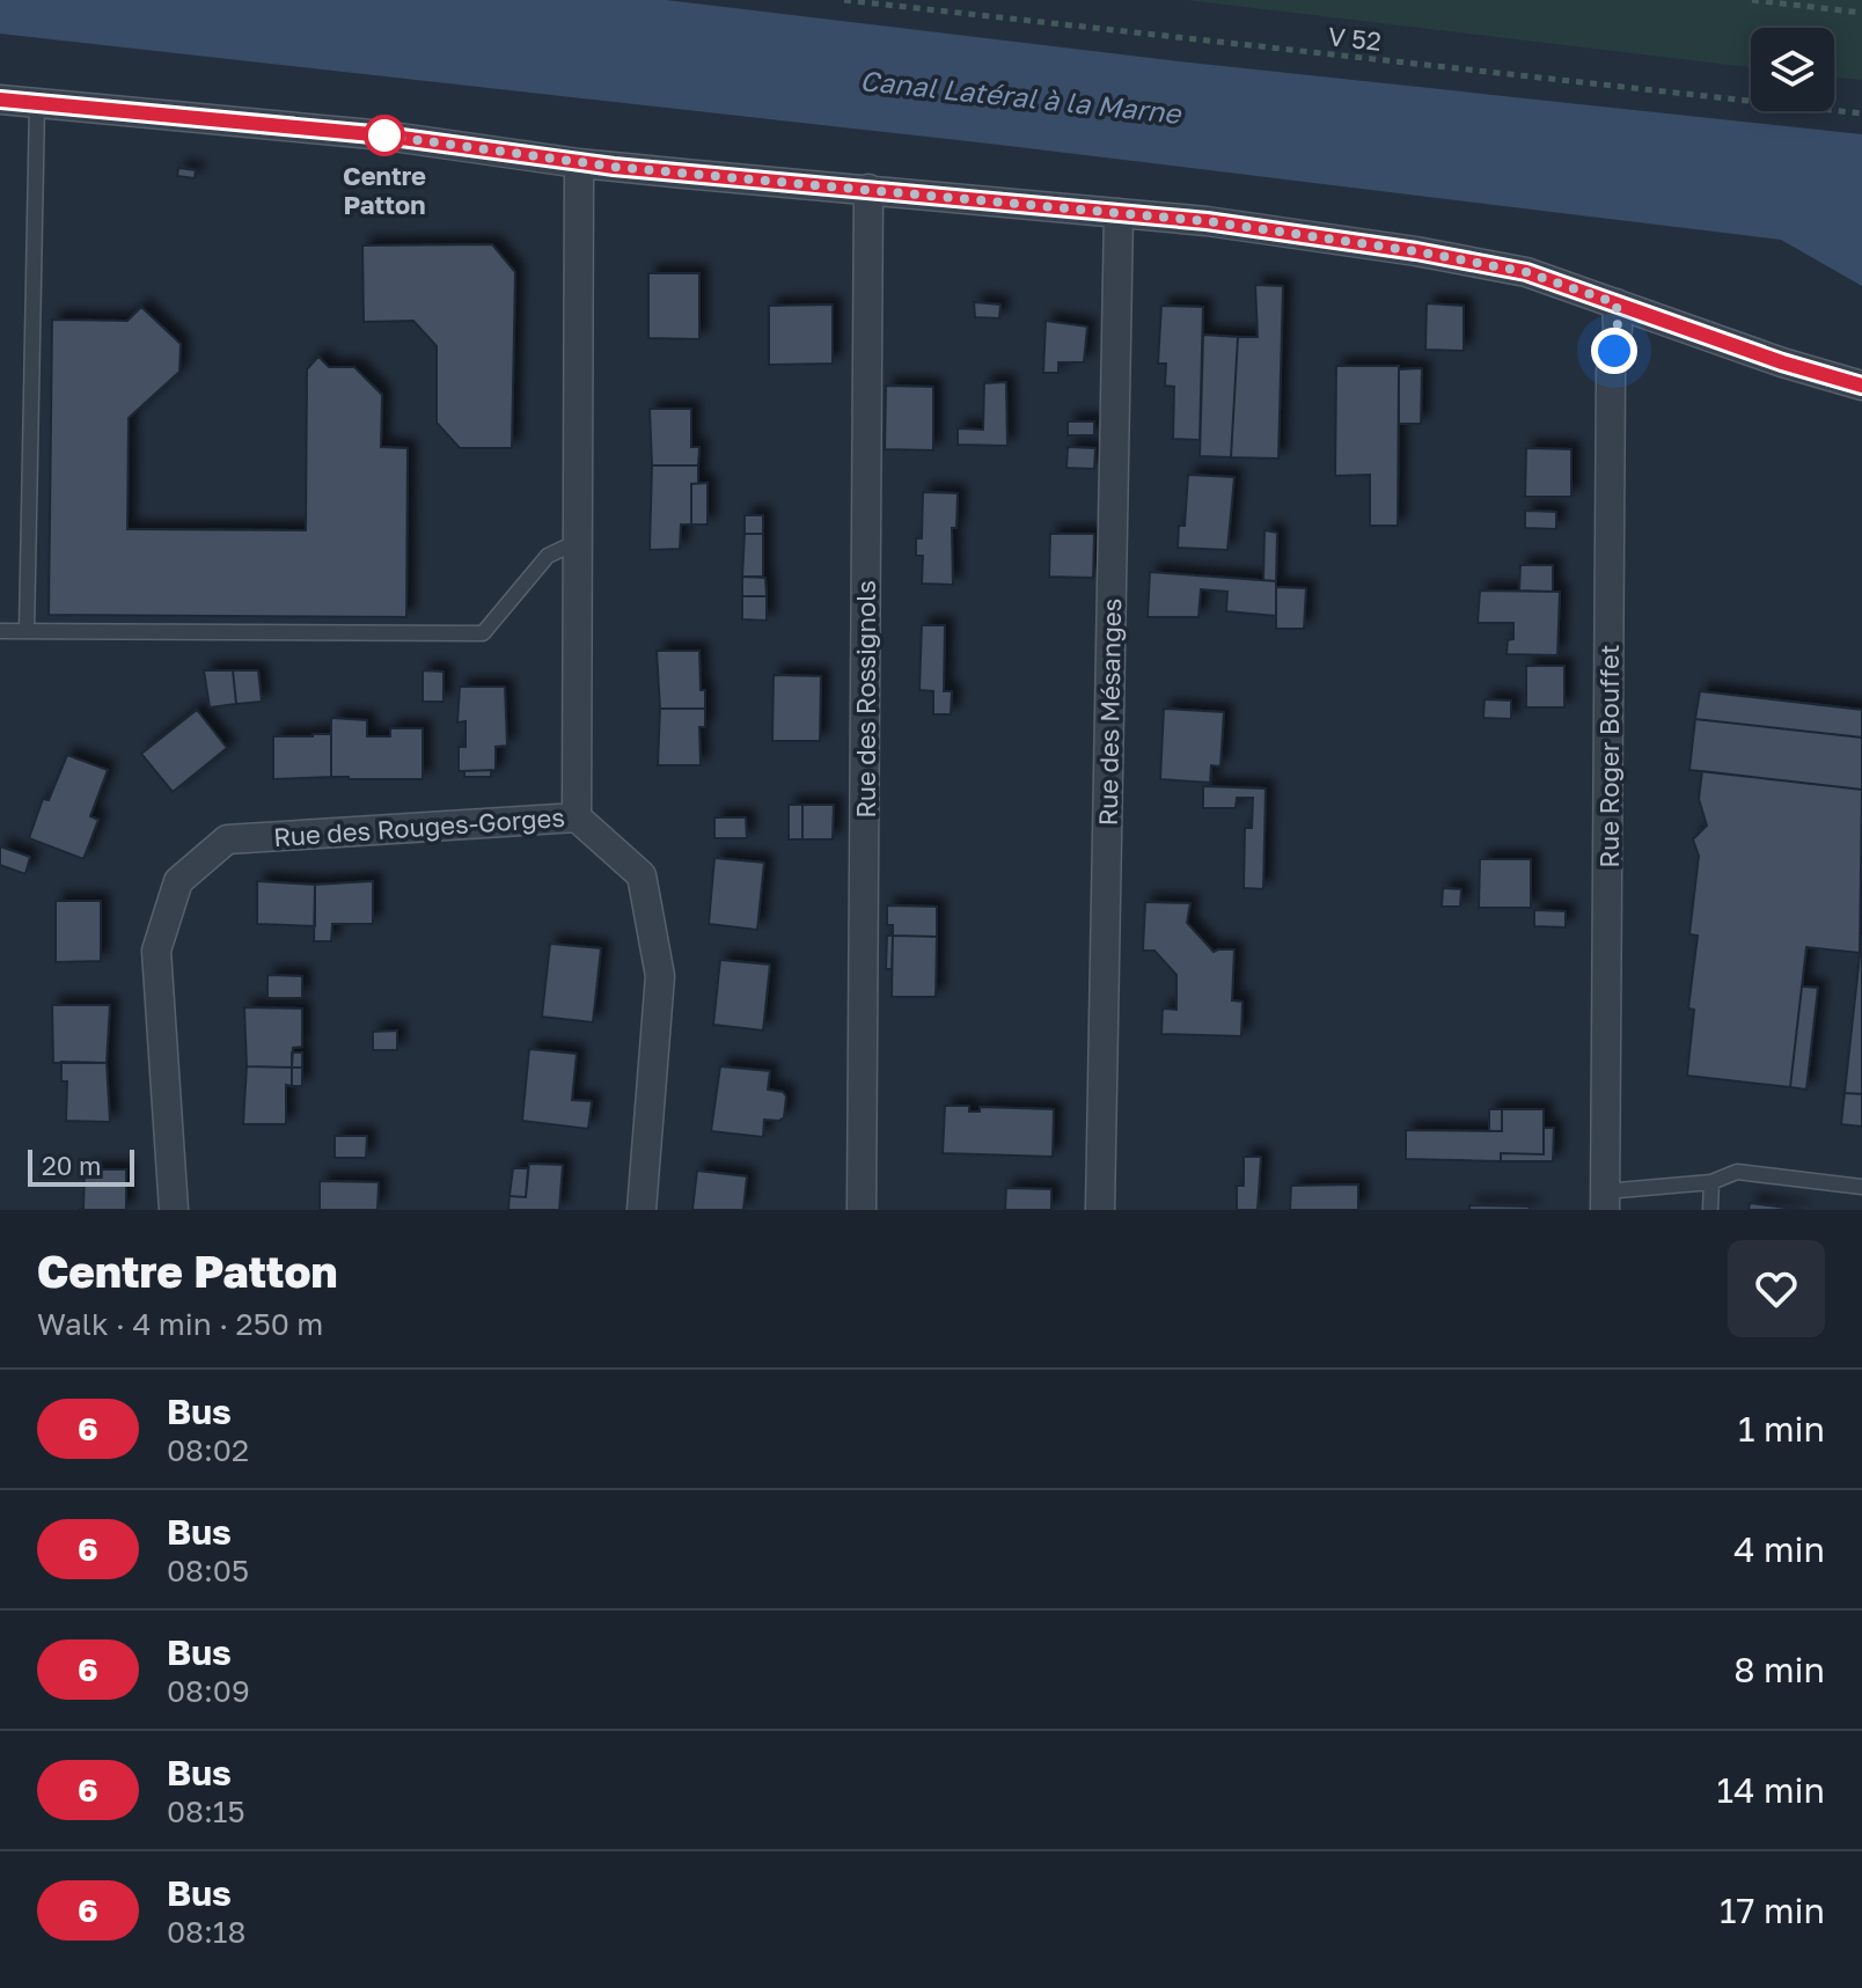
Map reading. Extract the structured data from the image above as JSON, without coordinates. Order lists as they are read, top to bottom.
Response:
{
  "streets": {
    "street": [
      "Rue des Rossignols",
      "Rue des Mésanges",
      "Rue Roger Bouffet",
      "Rue des Rouges-Gorges"
    ],
    "path": ["V 52"]
  },
  "water": ["Canal Latéral à la Marne"],
  "places": ["Centre Patton"],
  "lines": ["bus line 6"],
  "scale_bar": "20 m",
  "page": {
    "scale": "20 m",
    "heading": ["Centre Patton", "Walk · 4 min · 250 m"],
    "list": [
      {
        "mark": "6",
        "name": "Bus",
        "note": "08:02",
        "value": "1 min"
      },
      {
        "mark": "6",
        "name": "Bus",
        "note": "08:05",
        "value": "4 min"
      },
      {
        "mark": "6",
        "name": "Bus",
        "note": "08:09",
        "value": "8 min"
      },
      {
        "mark": "6",
        "name": "Bus",
        "note": "08:15",
        "value": "14 min"
      },
      {
        "mark": "6",
        "name": "Bus",
        "note": "08:18",
        "value": "17 min"
      }
    ]
  }
}
